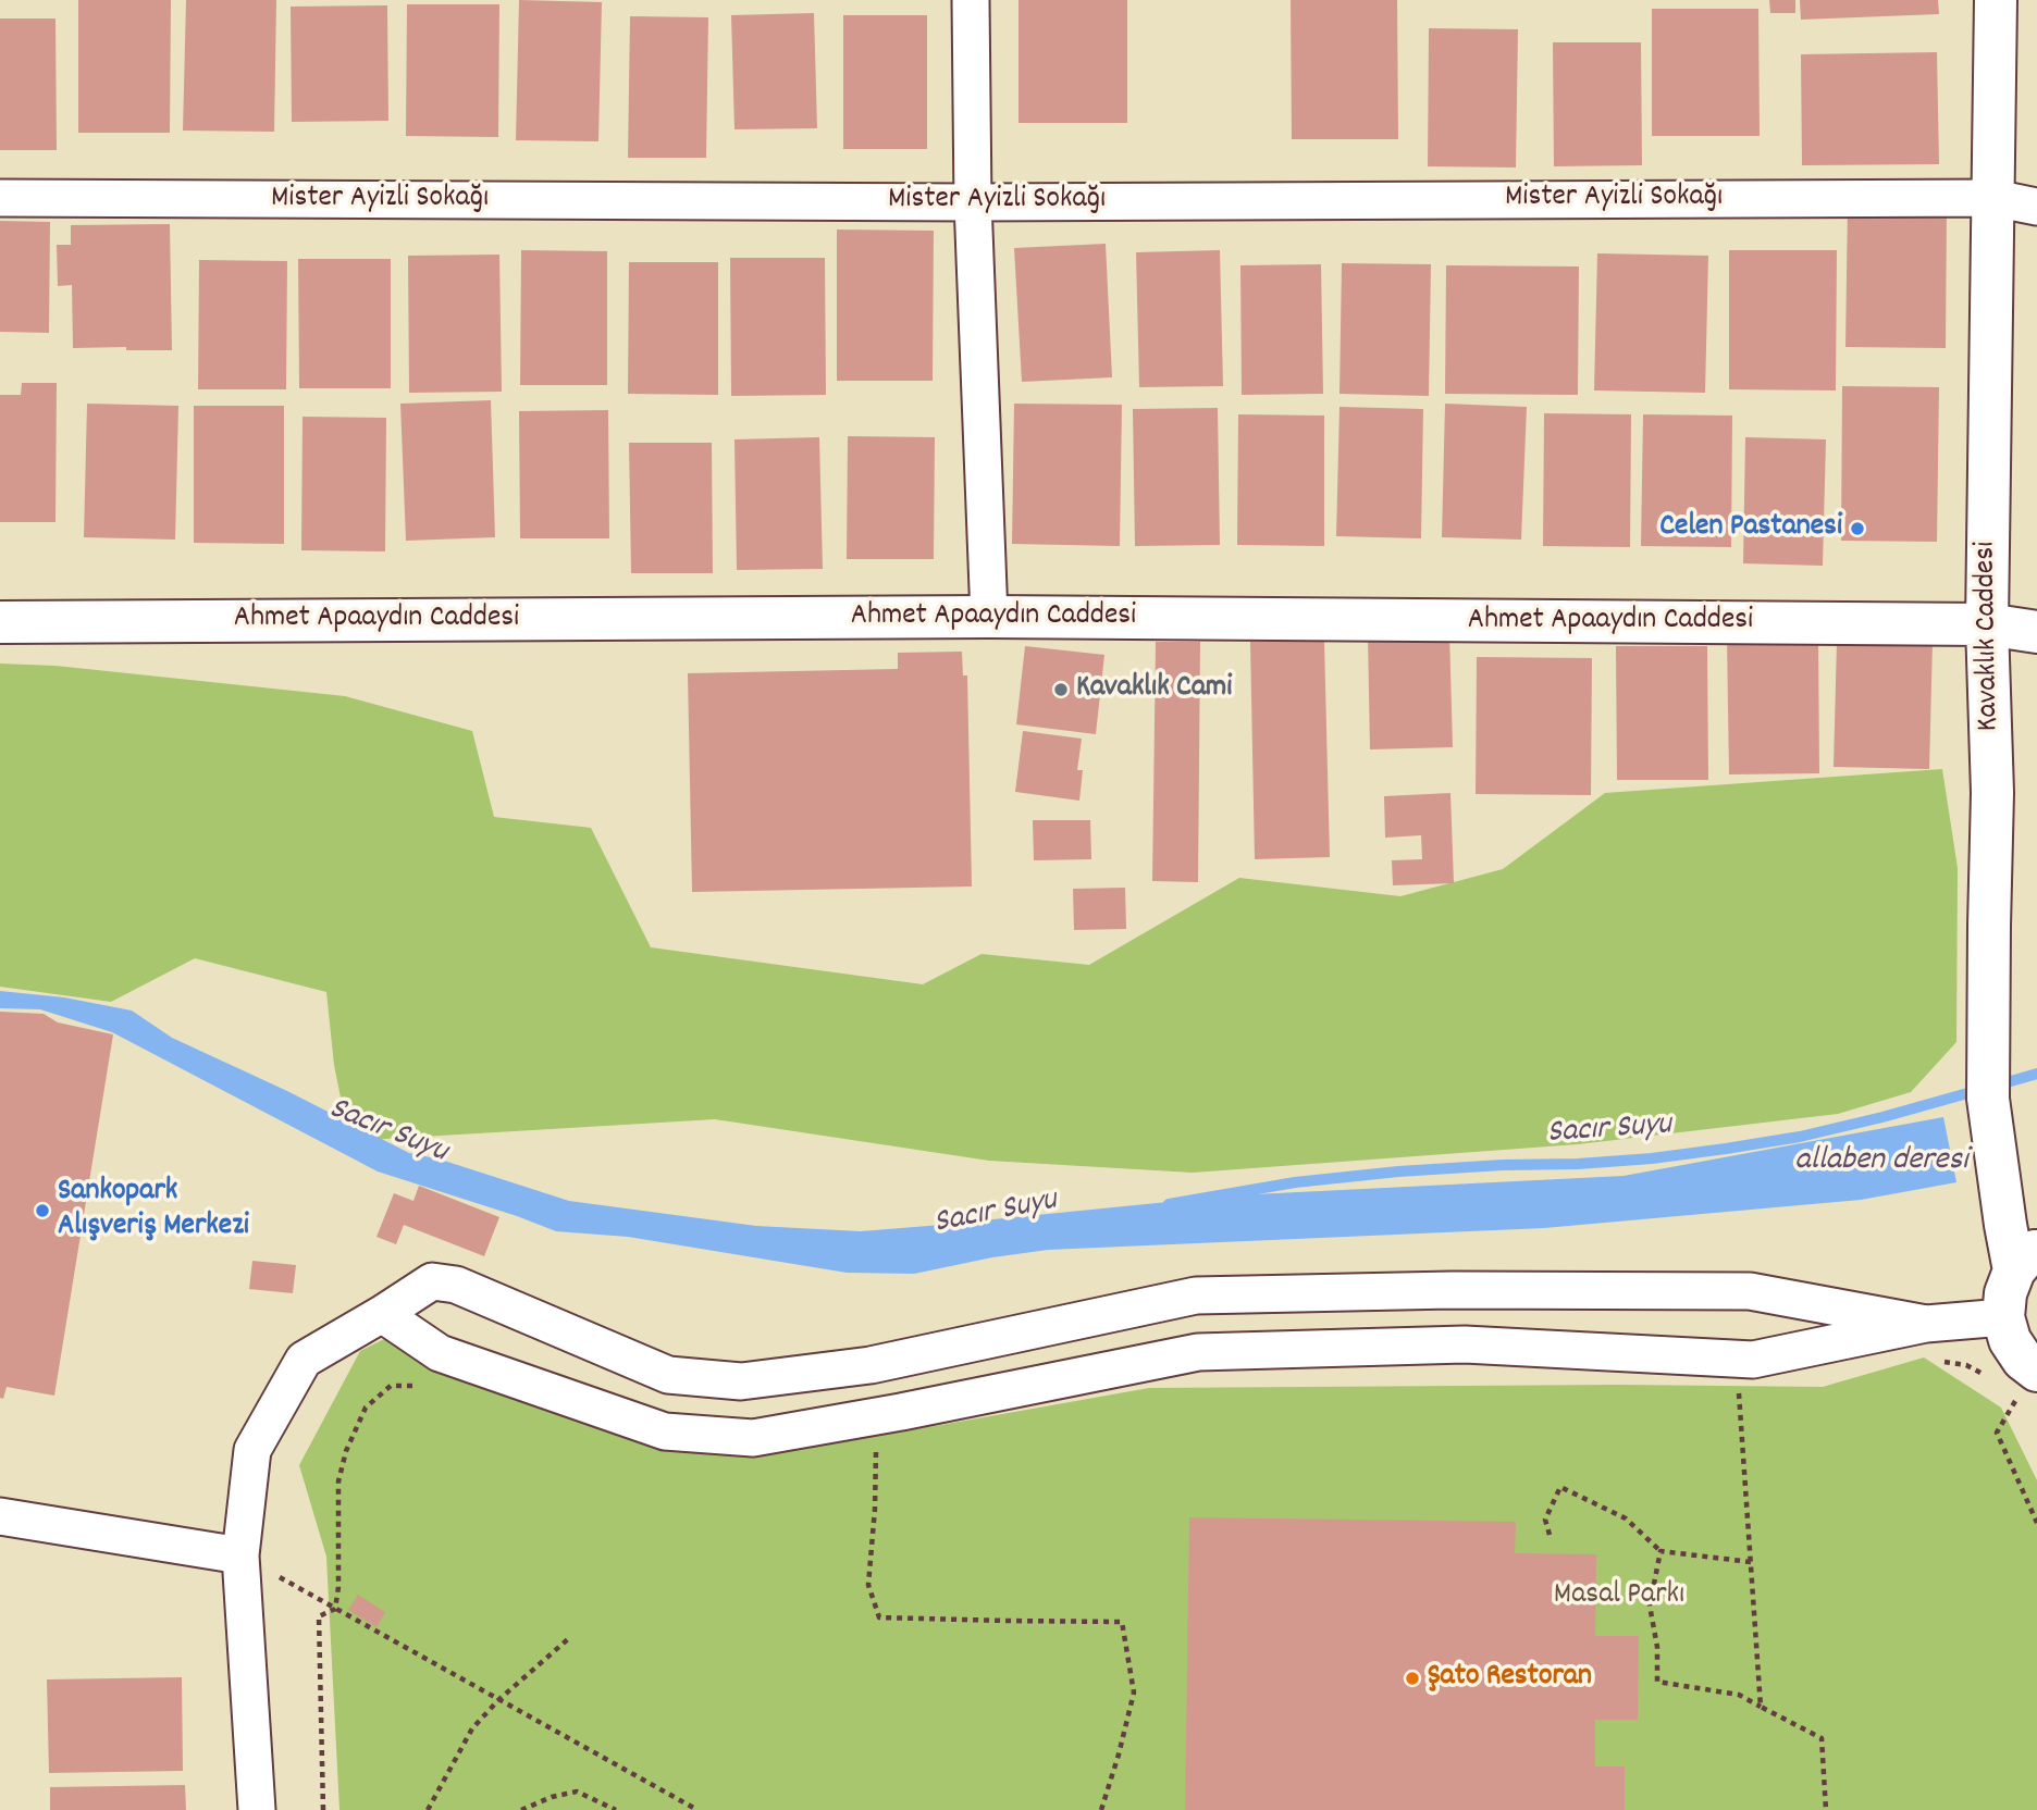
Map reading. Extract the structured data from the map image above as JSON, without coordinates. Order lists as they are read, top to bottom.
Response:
{
  "streets": {
    "street": ["Mister Ayizli Sokağı", "Ahmet Apaaydın Caddesi", "Kavaklık Caddesi"]
  },
  "crossings": [
    ["Mister Ayizli Sokağı", "Kavaklık Caddesi"],
    ["Ahmet Apaaydın Caddesi", "Kavaklık Caddesi"]
  ],
  "water": ["Sacır Suyu", "allaben deresi"],
  "parks": ["Masal Parkı"],
  "places": [
    "Celen Pastanesi",
    "Kavaklık Cami",
    "Sankopark Alışveriş Merkezi",
    "Şato Restoran"
  ]
}
